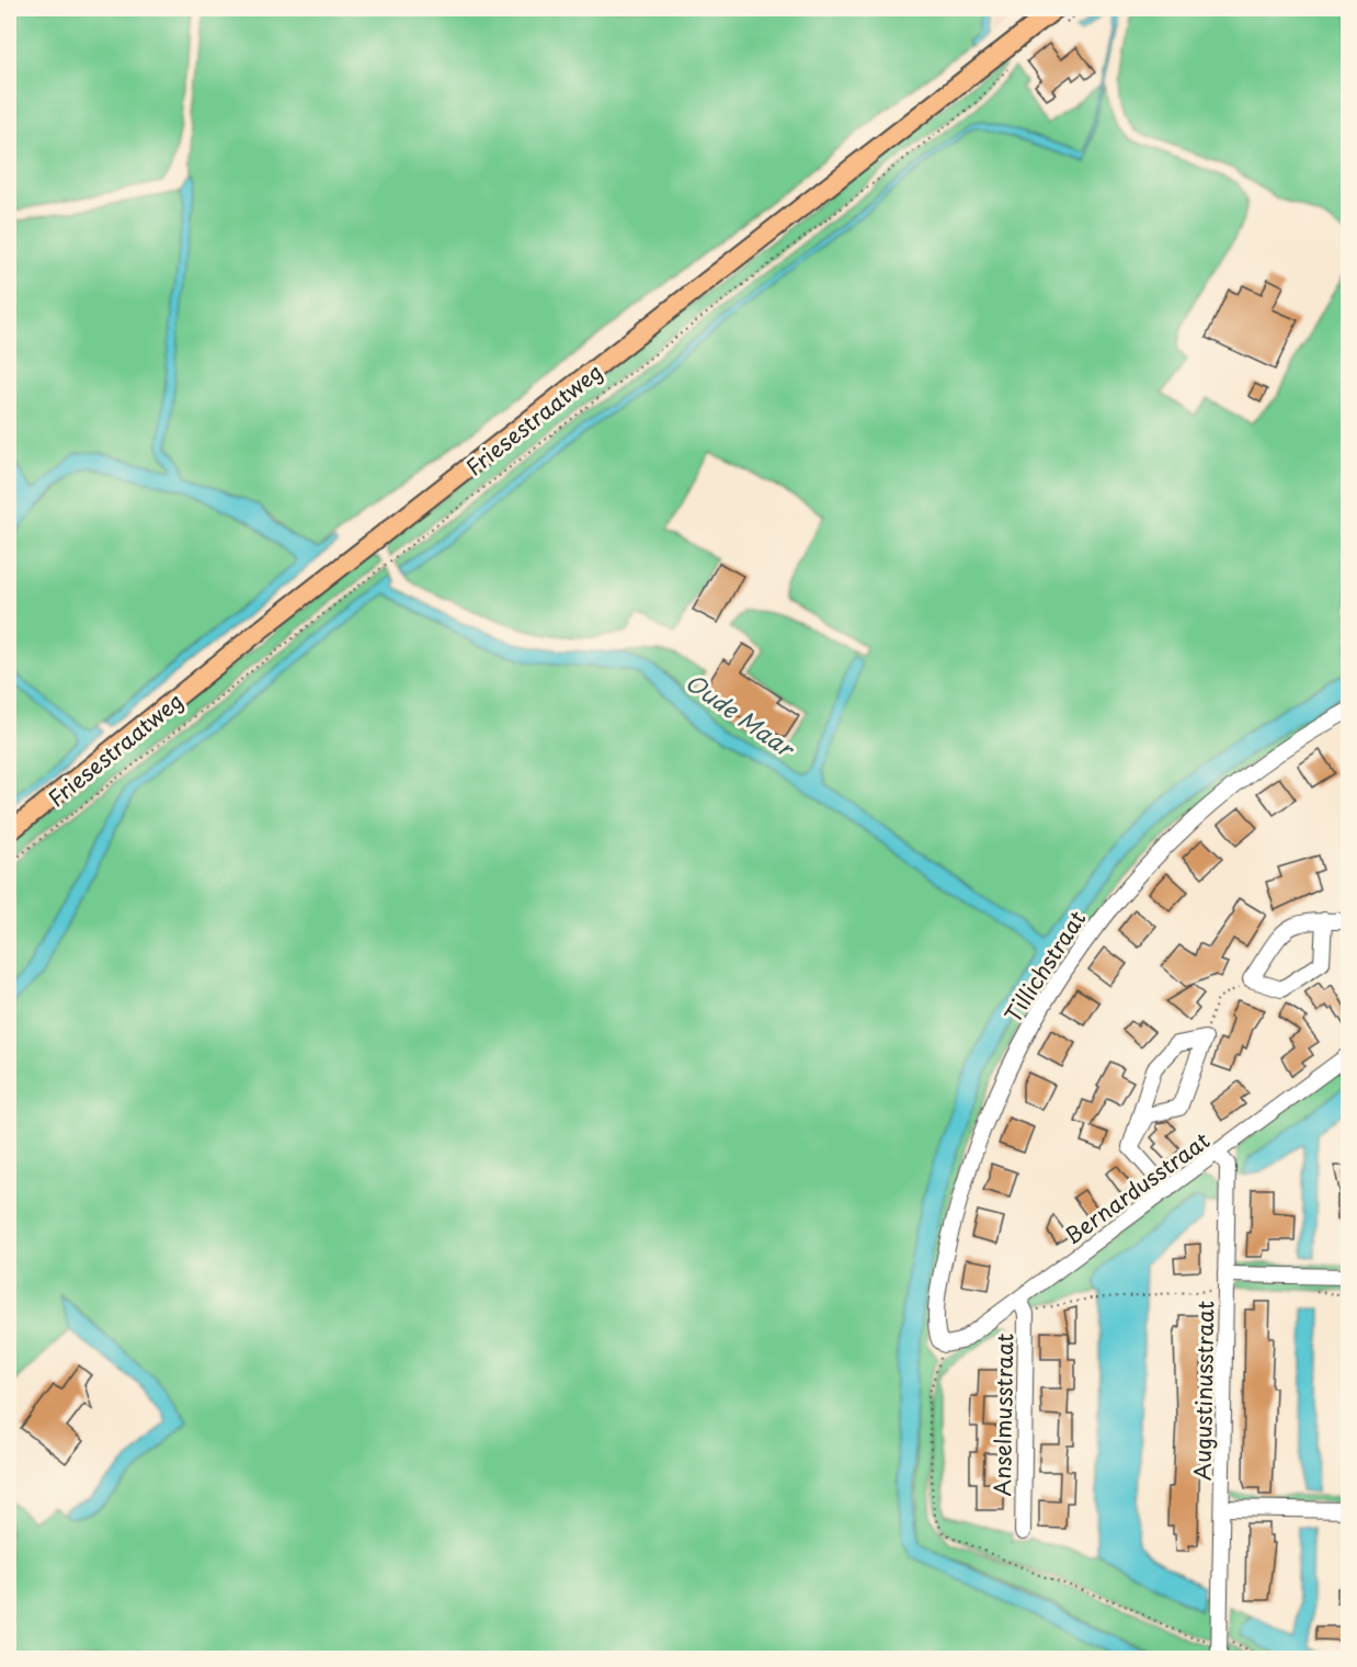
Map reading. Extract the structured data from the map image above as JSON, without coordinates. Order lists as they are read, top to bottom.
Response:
{
  "streets": {
    "main road": ["Friesestraatweg"],
    "street": [
      "Tillichstraat",
      "Bernardusstraat",
      "Augustinusstraat",
      "Anselmusstraat"
    ]
  },
  "crossings": [
    ["Tillichstraat", "Bernardusstraat"],
    ["Bernardusstraat", "Augustinusstraat"],
    ["Bernardusstraat", "Anselmusstraat"]
  ],
  "water": ["Oude Maar"]
}
